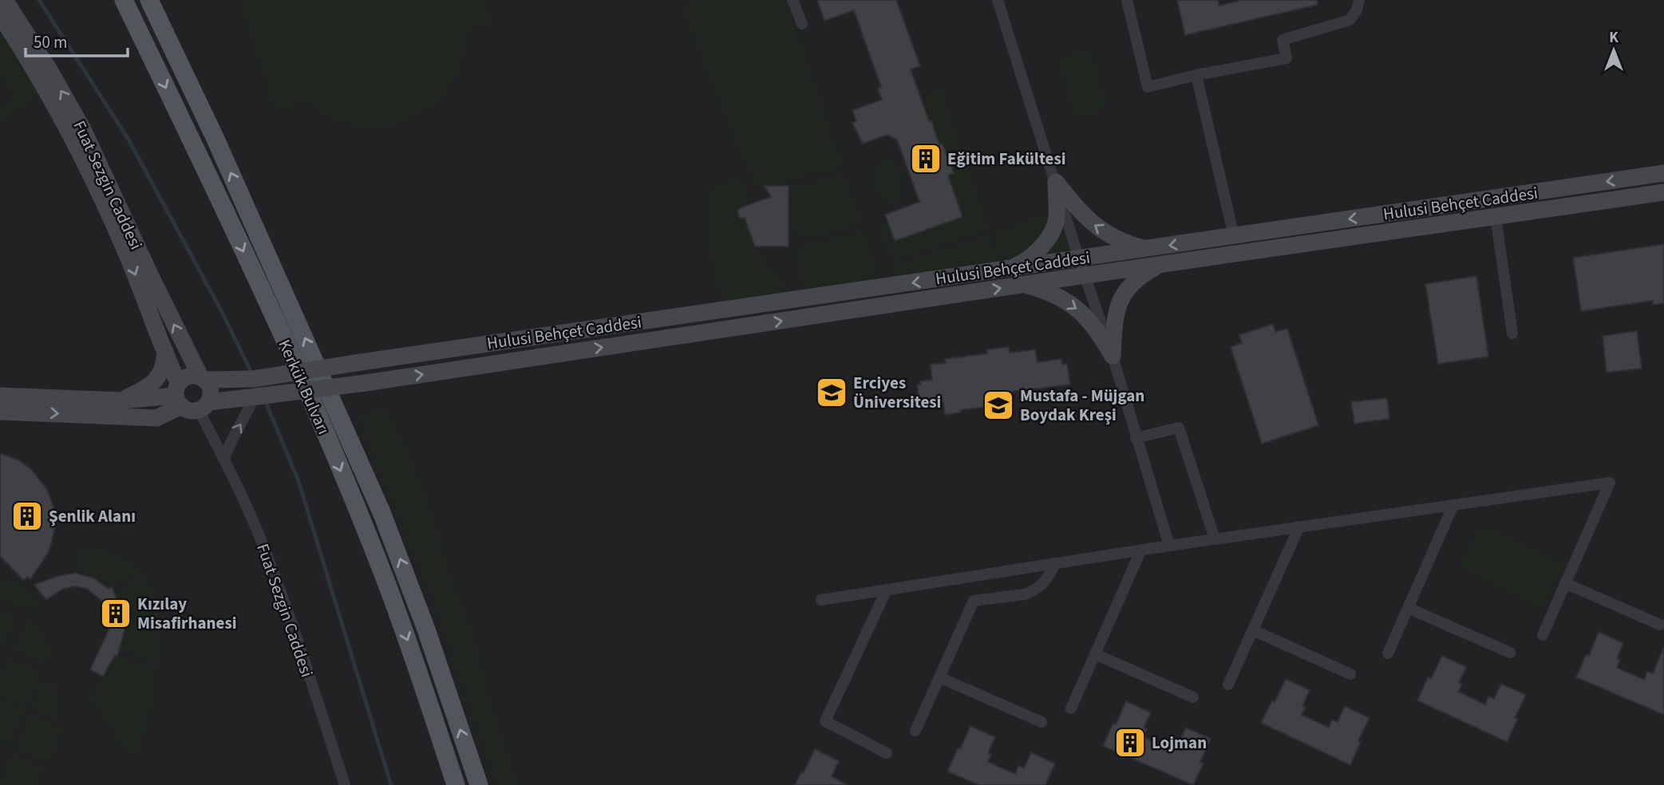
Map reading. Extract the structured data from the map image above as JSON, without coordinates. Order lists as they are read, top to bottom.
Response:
{
  "streets": {
    "main road": ["Kerkük Bulvarı"],
    "street": ["Fuat Sezgin Caddesi", "Hulusi Behçet Caddesi"]
  },
  "crossings": [
    ["Fuat Sezgin Caddesi", "Hulusi Behçet Caddesi"]
  ],
  "places": {
    "building": [
      "Eğitim Fakültesi",
      "Şenlik Alanı",
      "Kızılay Misafirhanesi",
      "Lojman"
    ],
    "school or university": ["Erciyes Üniversitesi", "Mustafa - Müjgan Boydak Kreşi"]
  },
  "scale_bar": "50 m",
  "north": "top"
}
